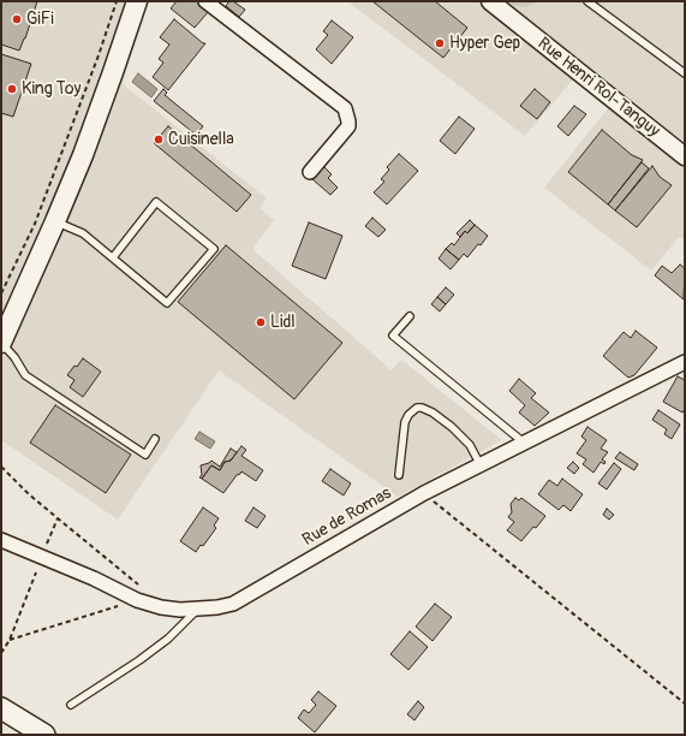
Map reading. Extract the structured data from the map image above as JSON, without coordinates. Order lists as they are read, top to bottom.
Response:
{
  "streets": {
    "street": ["Rue Henri Rol-Tanguy", "Rue de Romas"]
  },
  "places": [
    "GiFi",
    "Hyper Gep",
    "King Toy",
    "Cuisinella",
    "Lidl"
  ]
}
